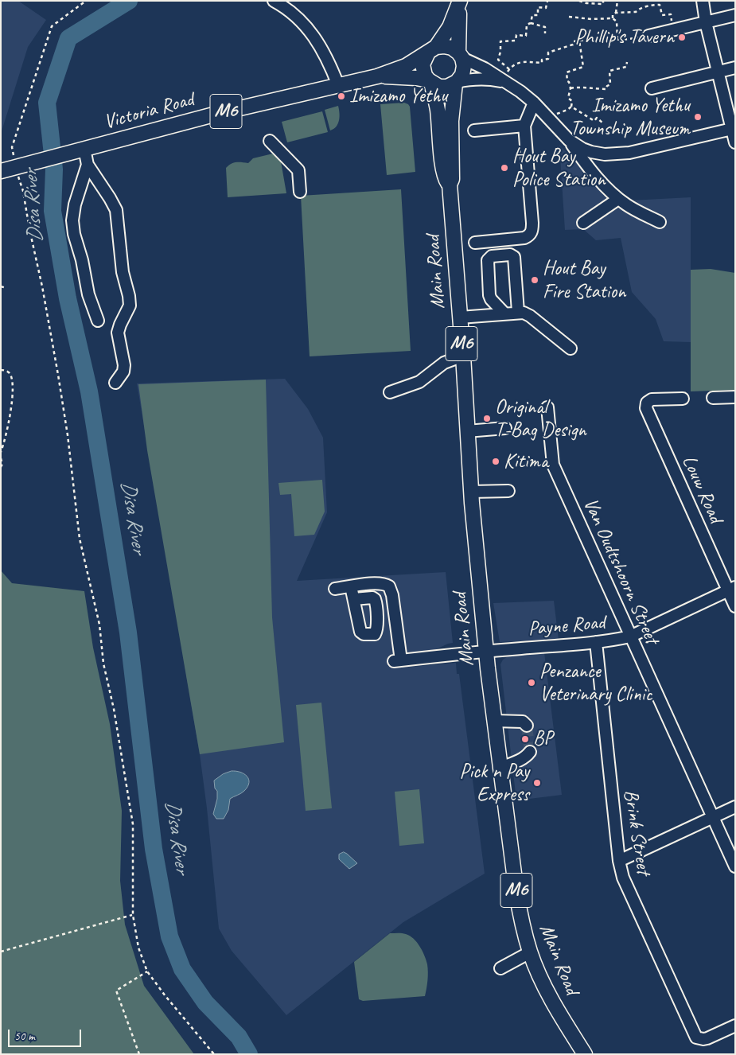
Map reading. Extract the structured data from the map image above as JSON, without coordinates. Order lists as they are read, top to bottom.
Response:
{
  "streets": {
    "main road": ["Victoria Road", "M6", "Main Road"],
    "street": [
      "Louw Road",
      "Van Oudtshoorn Street",
      "Payne Road",
      "Brink Street"
    ]
  },
  "crossings": [
    ["Victoria Road", "M6"],
    ["Victoria Road", "Main Road"],
    ["M6", "Main Road"],
    ["Main Road", "Payne Road"],
    ["Louw Road", "Payne Road"],
    ["Van Oudtshoorn Street", "Payne Road"],
    ["Payne Road", "Brink Street"]
  ],
  "water": ["Disa River"],
  "places": [
    "Phillip's Tavern",
    "Imizamo Yethu",
    "Imizamo Yethu Township Museum",
    "Hout Bay Police Station",
    "Hout Bay Fire Station",
    "Original T-Bag Design",
    "Kitima",
    "Penzance Veterinary Clinic",
    "BP",
    "Pick n Pay Express"
  ],
  "scale_bar": "50 m"
}
